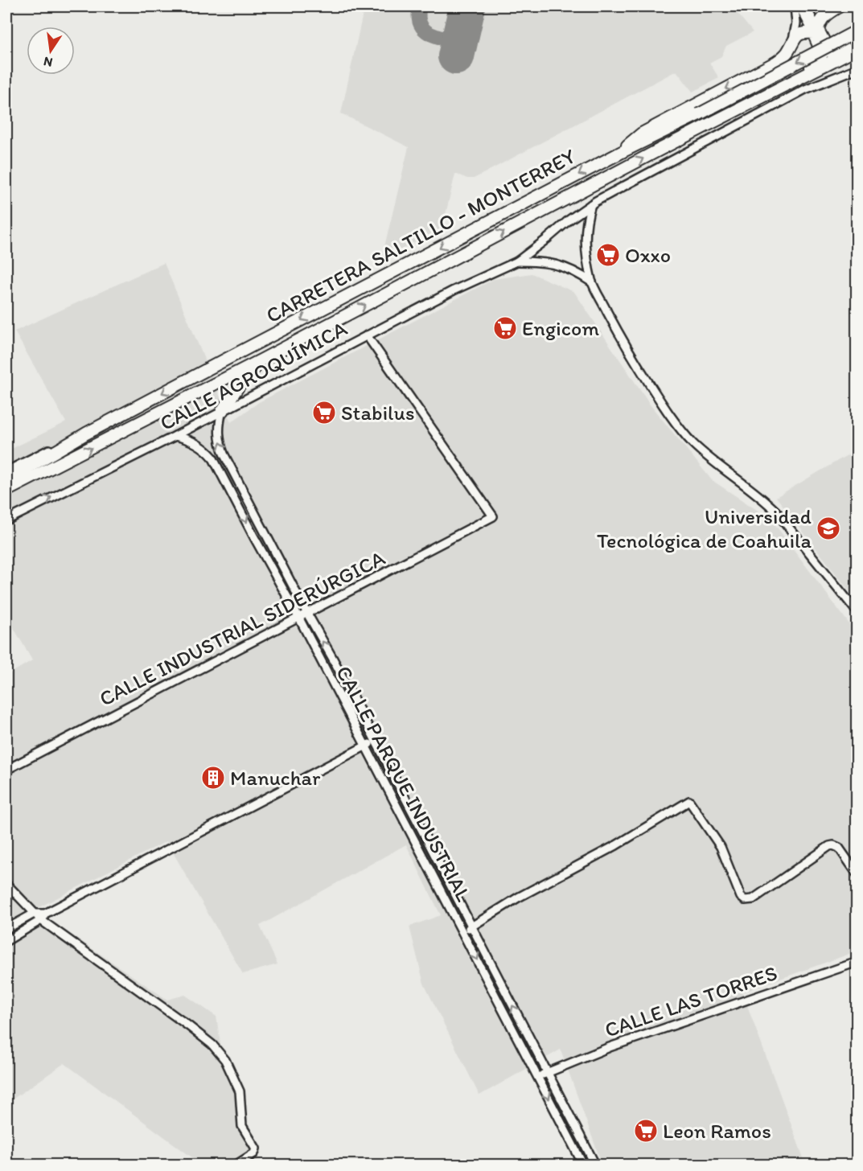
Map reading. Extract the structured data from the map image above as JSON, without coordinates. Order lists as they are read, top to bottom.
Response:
{
  "streets": {
    "highway": ["CARRETERA SALTILLO - MONTERREY"],
    "street": [
      "CALLE AGROQUÍMICA",
      "CALLE INDUSTRIAL SIDERÚRGICA",
      "CALLE PARQUE INDUSTRIAL",
      "CALLE LAS TORRES"
    ]
  },
  "crossings": [
    ["CALLE AGROQUÍMICA", "CALLE INDUSTRIAL SIDERÚRGICA"],
    ["CALLE AGROQUÍMICA", "CALLE PARQUE INDUSTRIAL"],
    ["CALLE INDUSTRIAL SIDERÚRGICA", "CALLE PARQUE INDUSTRIAL"],
    ["CALLE PARQUE INDUSTRIAL", "CALLE LAS TORRES"]
  ],
  "places": {
    "supermarket": [
      "Oxxo",
      "Engicom",
      "Stabilus",
      "Leon Ramos"
    ],
    "school or university": ["Universidad Tecnológica de Coahuila"],
    "building": ["Manuchar"]
  },
  "north": "bottom"
}
